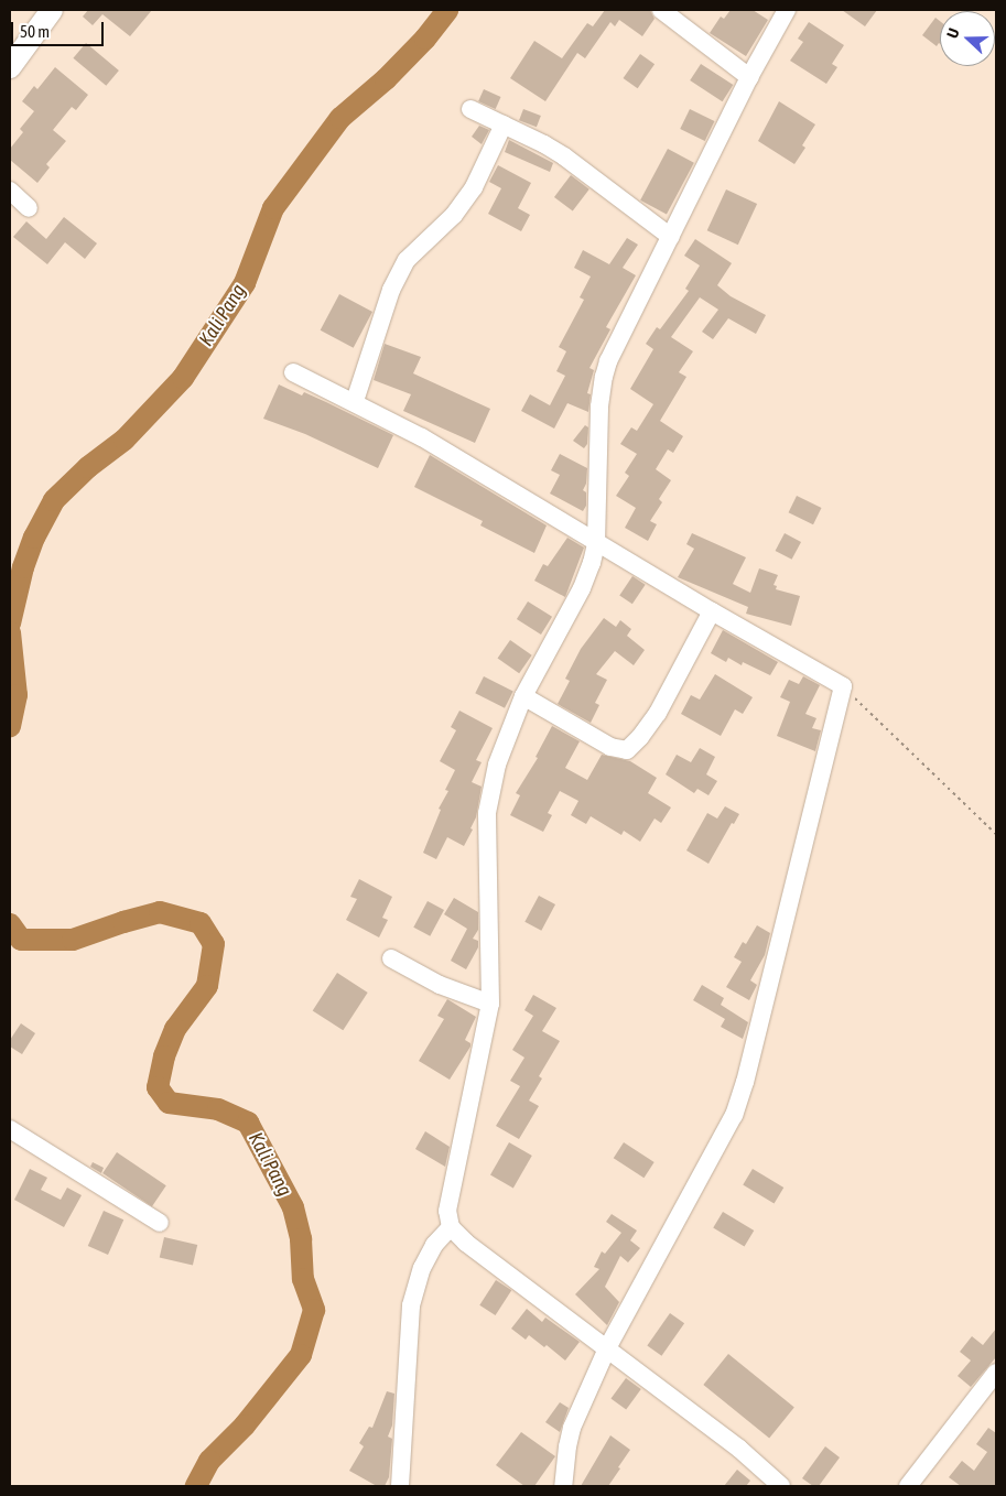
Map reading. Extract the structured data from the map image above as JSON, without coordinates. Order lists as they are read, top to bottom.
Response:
{
  "water": ["Kali Pang"],
  "scale_bar": "50 m",
  "north": "left"
}
